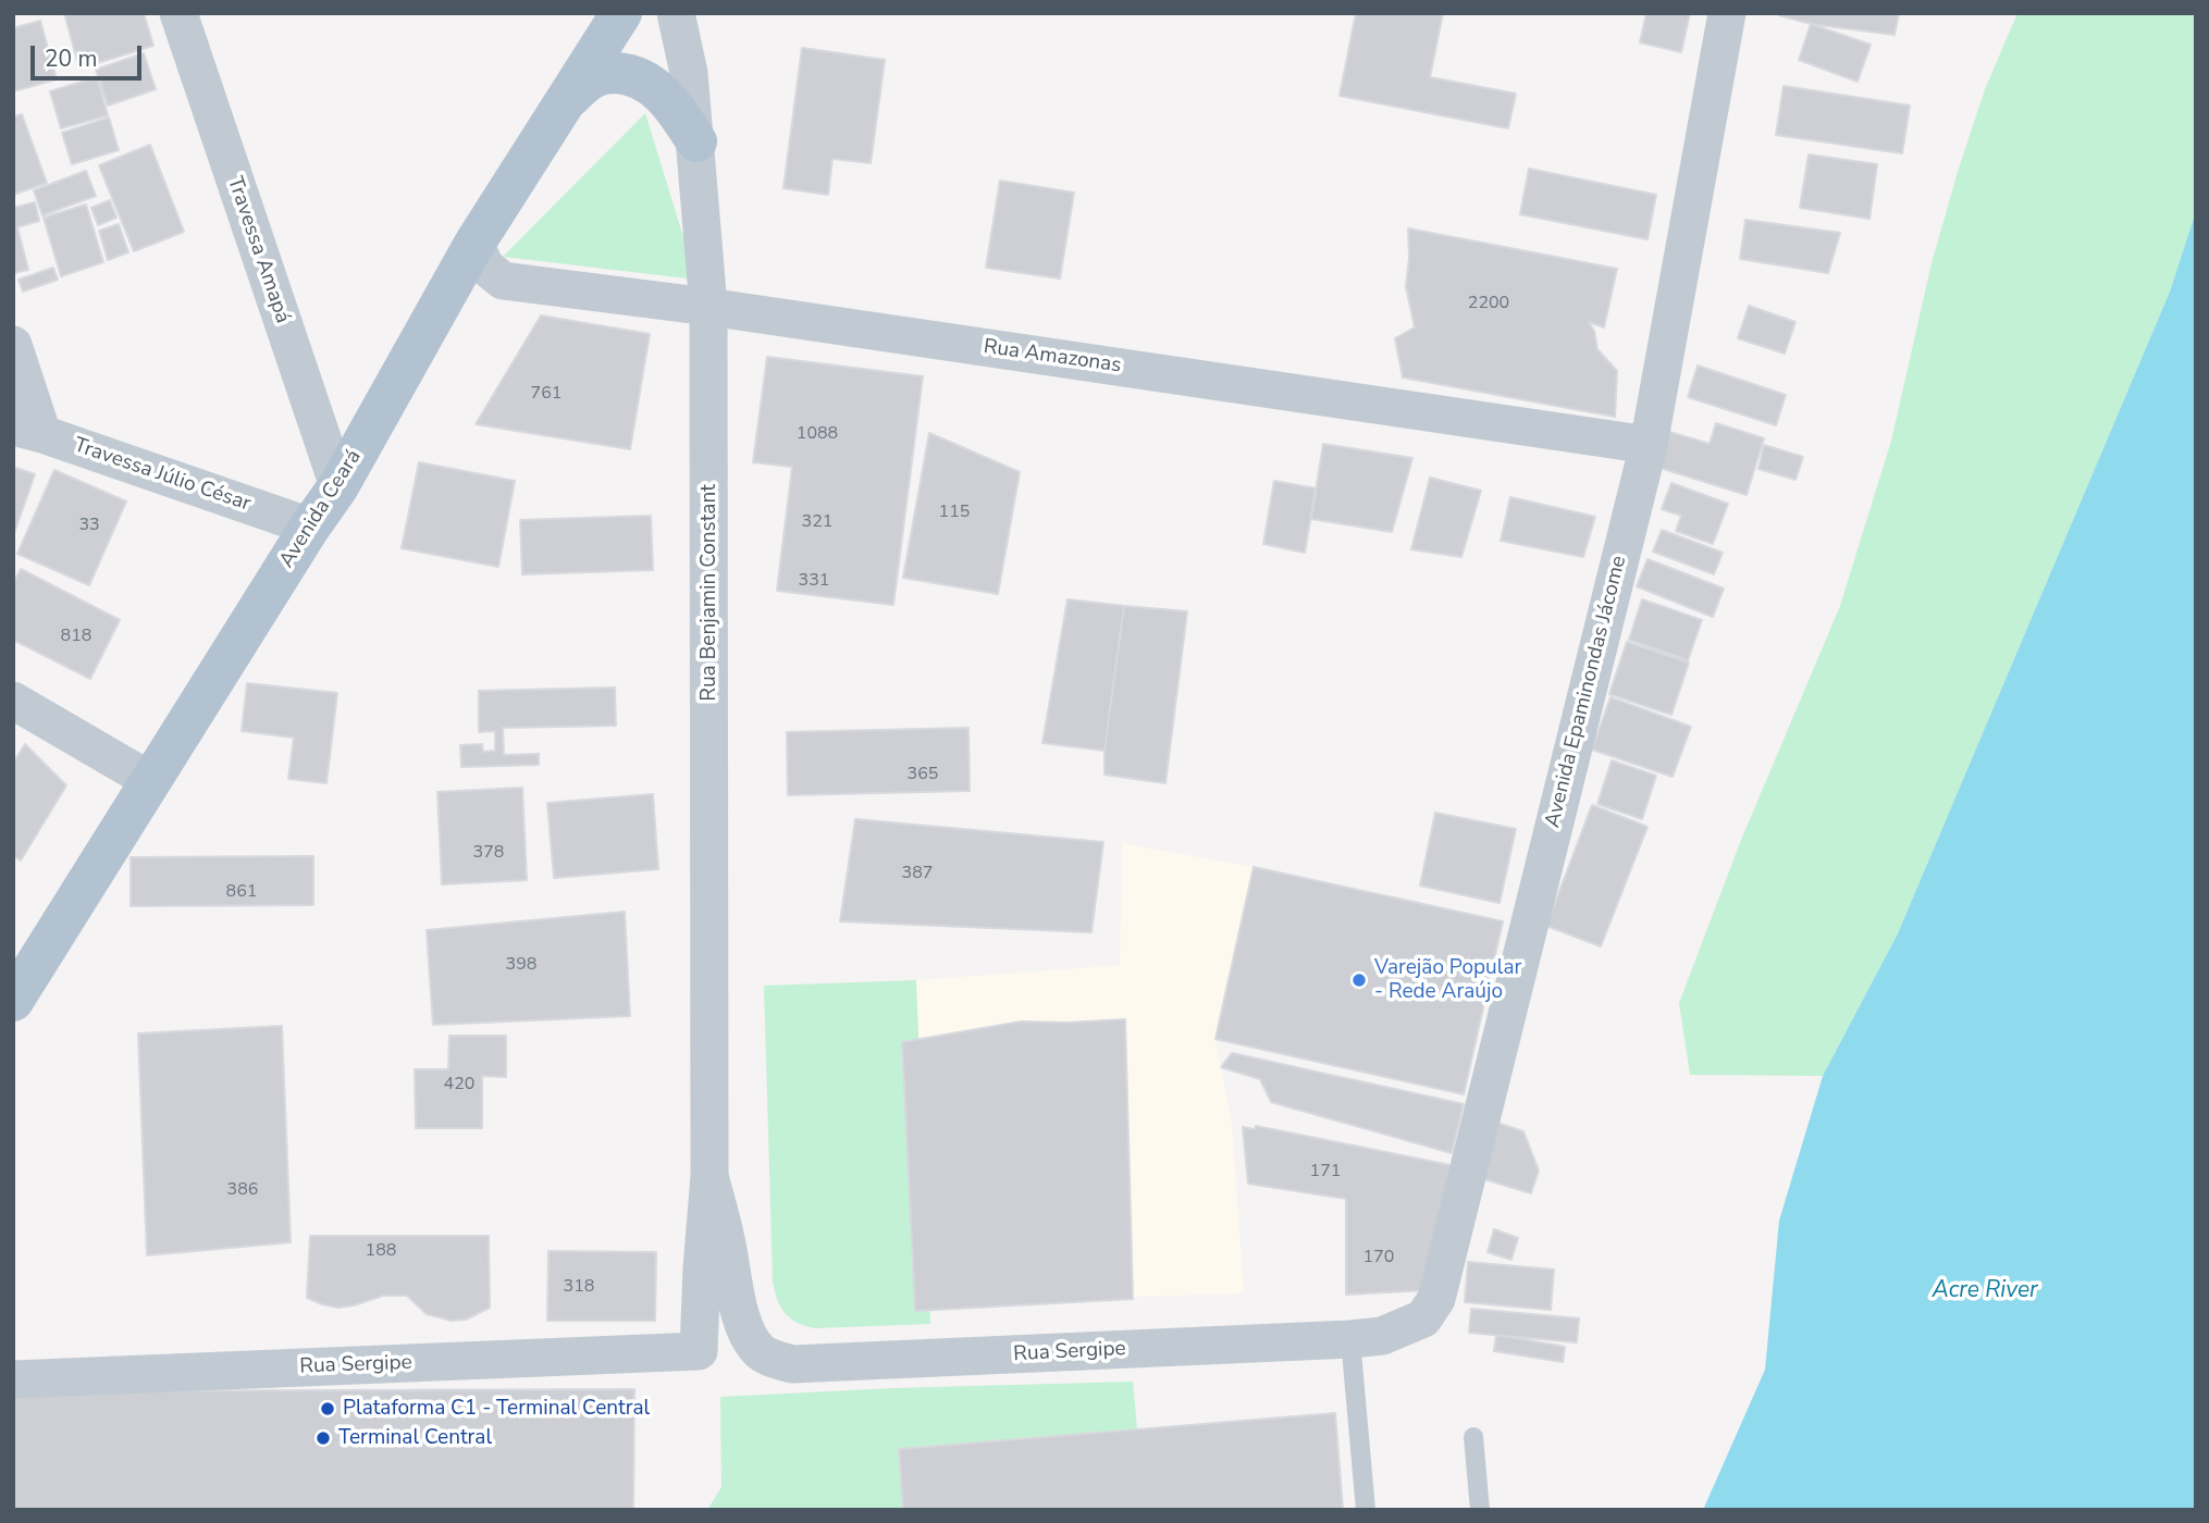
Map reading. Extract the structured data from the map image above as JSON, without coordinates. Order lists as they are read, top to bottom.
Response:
{
  "streets": {
    "main road": ["Avenida Ceará"],
    "street": [
      "Travessa Amapá",
      "Rua Amazonas",
      "Travessa Júlio César",
      "Rua Benjamin Constant",
      "Avenida Epaminondas Jácome",
      "Rua Sergipe"
    ]
  },
  "crossings": [
    ["Travessa Amapá", "Avenida Ceará"],
    ["Rua Amazonas", "Avenida Ceará"],
    ["Rua Amazonas", "Rua Benjamin Constant"],
    ["Rua Amazonas", "Avenida Epaminondas Jácome"],
    ["Travessa Júlio César", "Avenida Ceará"],
    ["Rua Benjamin Constant", "Rua Sergipe"],
    ["Avenida Epaminondas Jácome", "Rua Sergipe"]
  ],
  "water": ["Acre River"],
  "places": ["Varejão Popular - Rede Araújo", "Plataforma C1 - Terminal Central", "Terminal Central"],
  "house_numbers": [
    "2200",
    "761",
    "1088",
    "115",
    "321",
    "33",
    "331",
    "818",
    "365",
    "378",
    "387",
    "861",
    "398",
    "420",
    "171",
    "386",
    "188",
    "170",
    "318"
  ],
  "scale_bar": "20 m"
}
